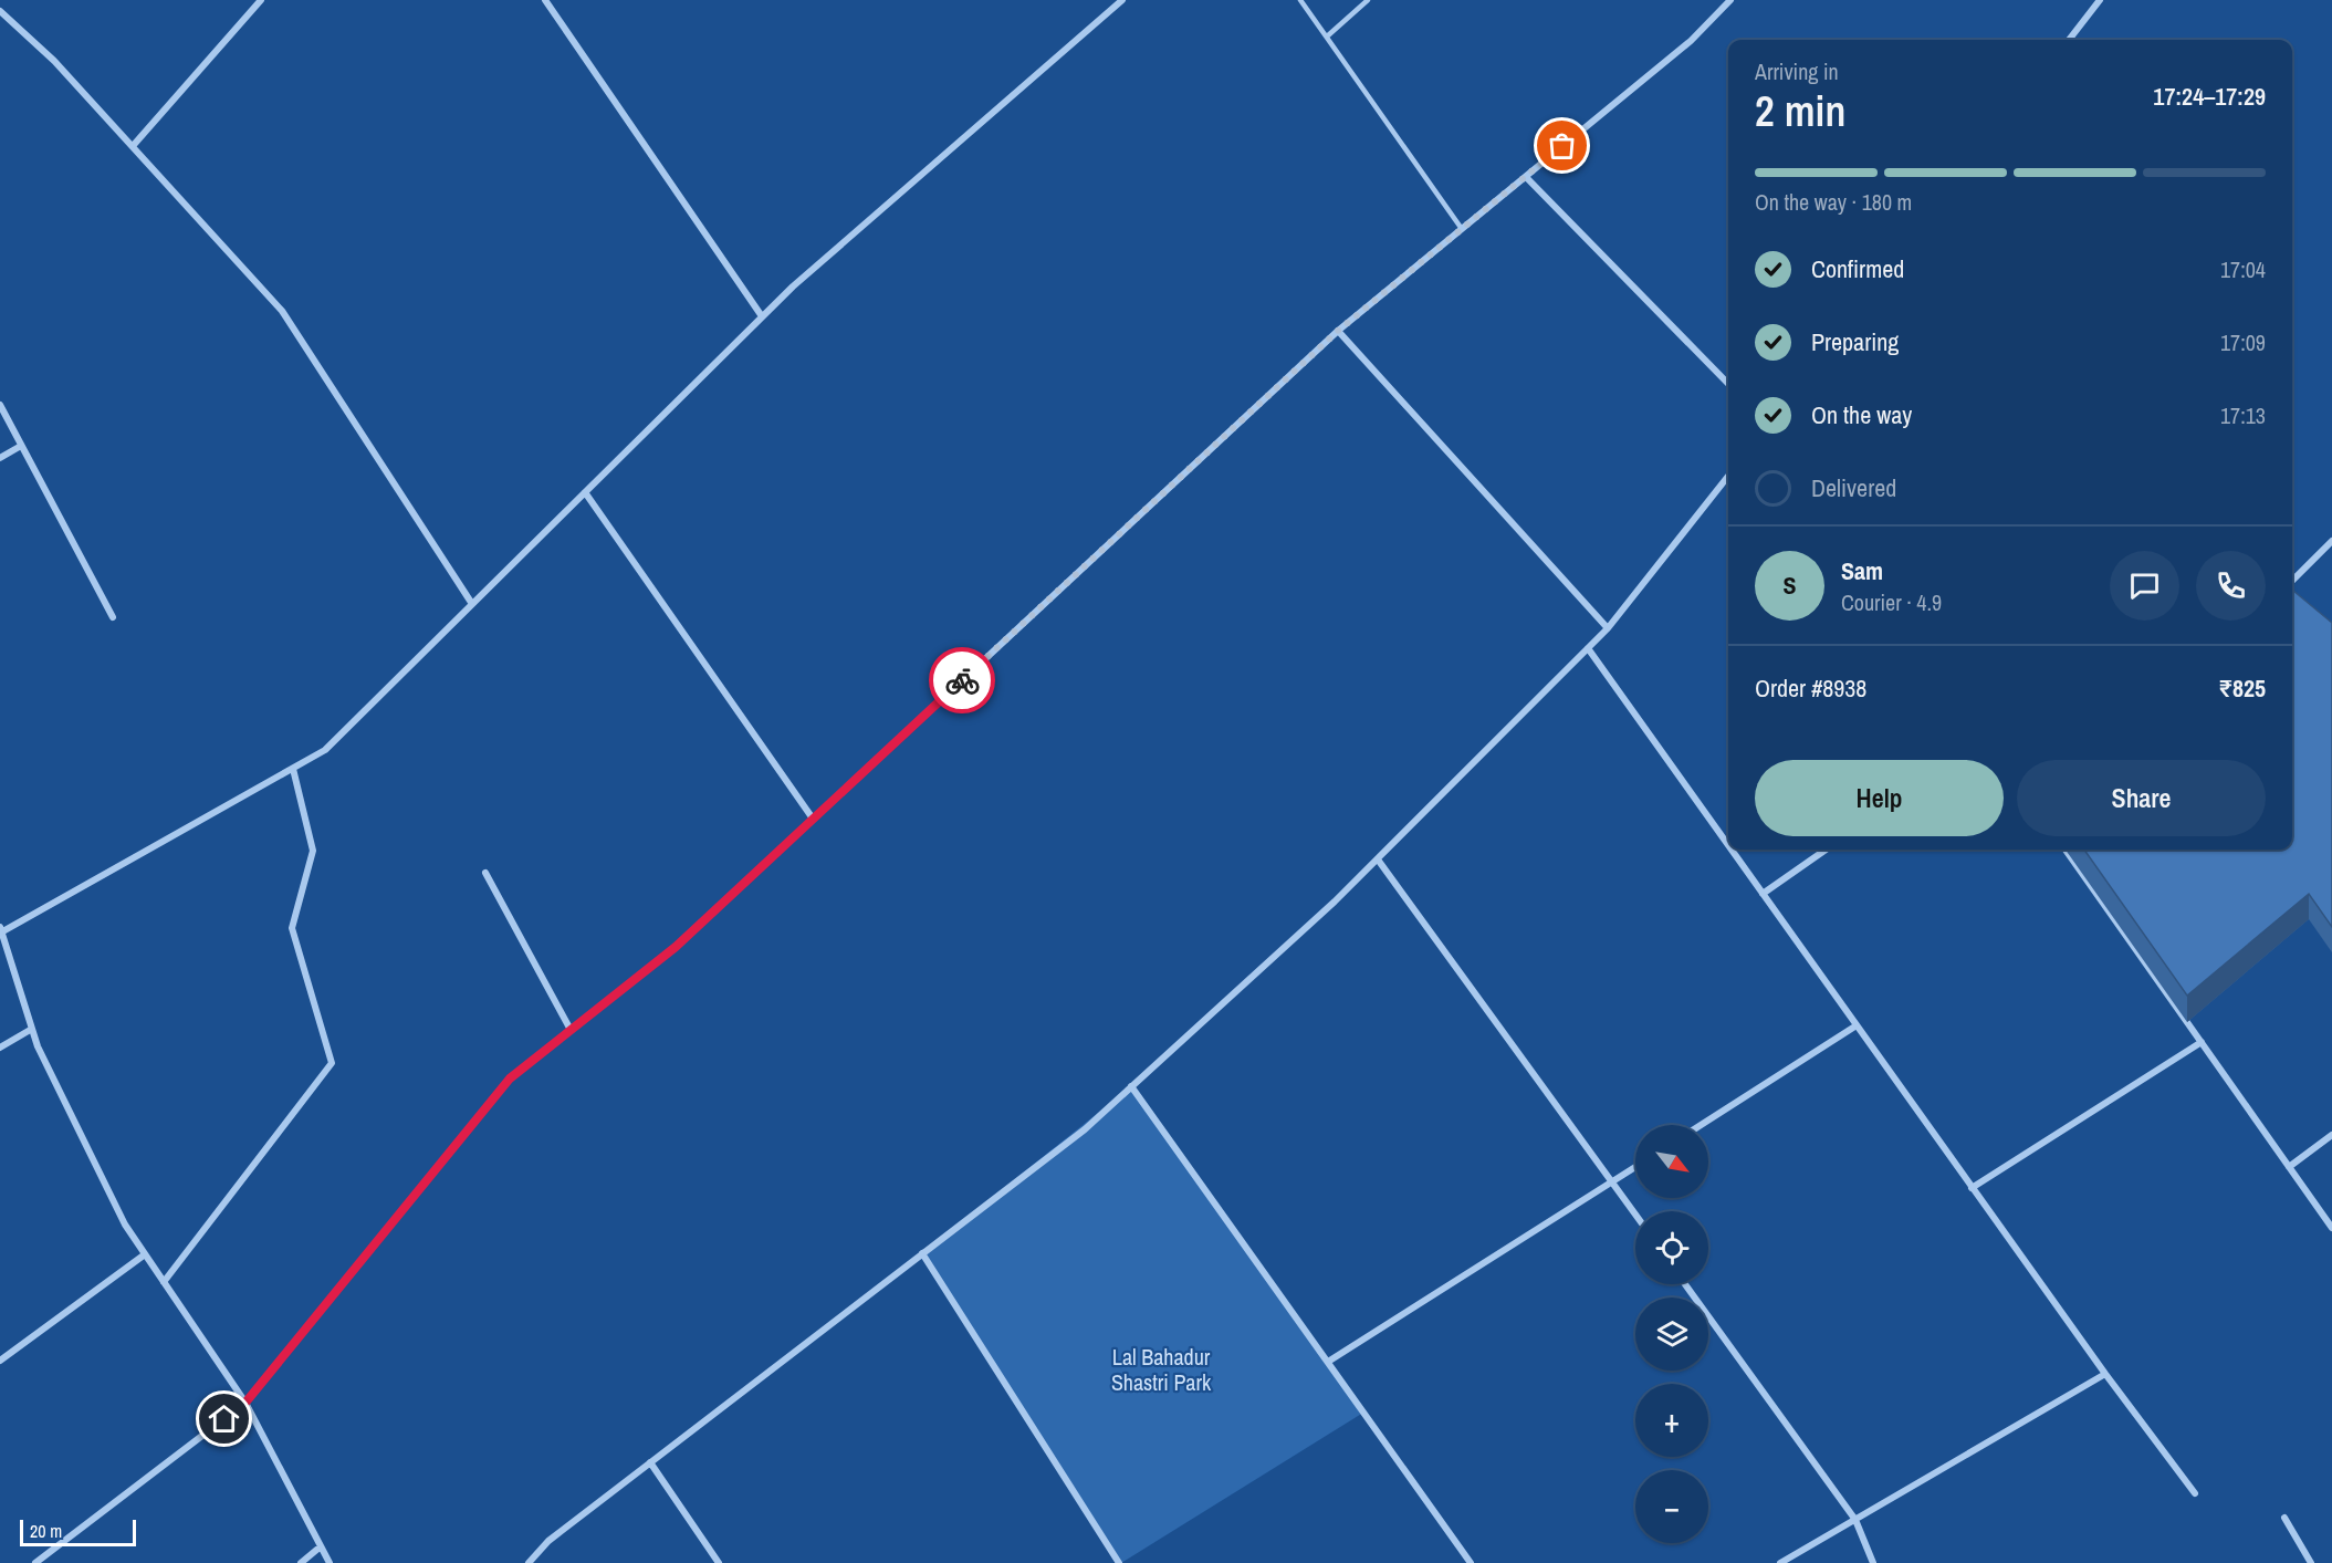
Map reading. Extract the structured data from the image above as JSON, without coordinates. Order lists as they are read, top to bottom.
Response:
{
  "parks": ["Lal Bahadur Shastri Park"],
  "scale_bar": "20 m",
  "north": "bottom right",
  "page": {
    "heading": ["2 min", "Arriving in", "17:24–17:29"],
    "panel": [
      "Sam",
      "Courier · 4.9",
      "Order #8938",
      "₹825"
    ],
    "bar": "On the way · 180 m",
    "list": [
      ["Confirmed", "17:04"],
      ["Preparing", "17:09"],
      ["On the way", "17:13"],
      "Delivered"
    ],
    "round": "S",
    "buttons": ["Help", "Share"],
    "map_buttons": ["+", "−"],
    "scale": "20 m"
  }
}
